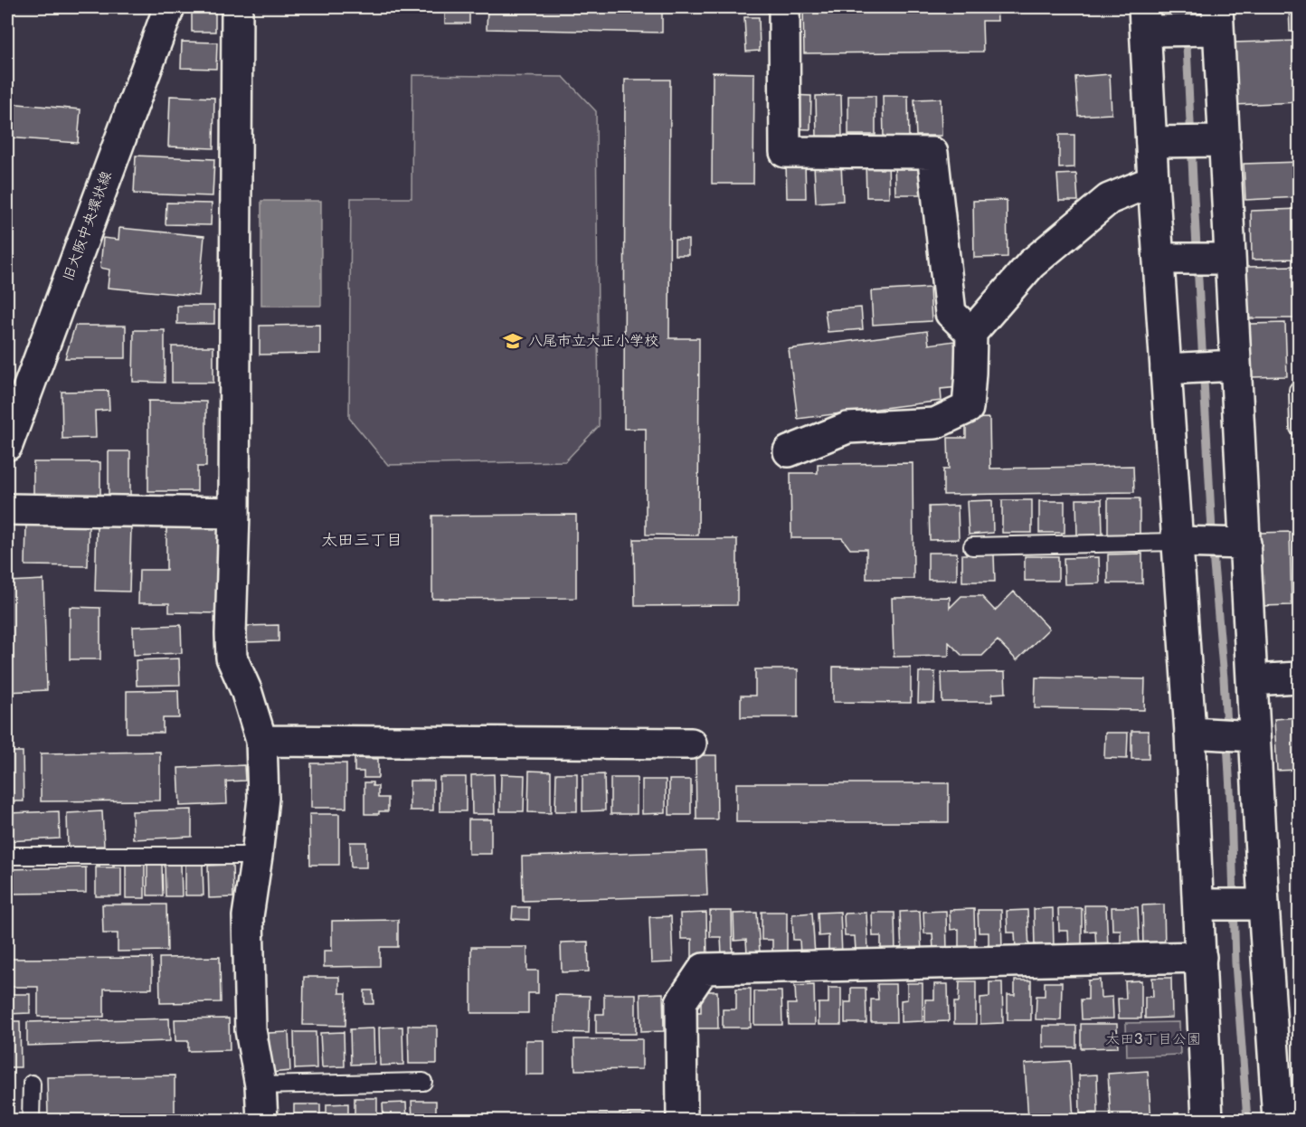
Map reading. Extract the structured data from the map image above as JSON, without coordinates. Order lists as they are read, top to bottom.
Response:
{
  "streets": {
    "street": ["旧大阪中央環状線"]
  },
  "districts": ["太田三丁目"],
  "parks": ["太田3丁目公園"],
  "places": {
    "school or university": ["八尾市立大正小学校"]
  }
}
